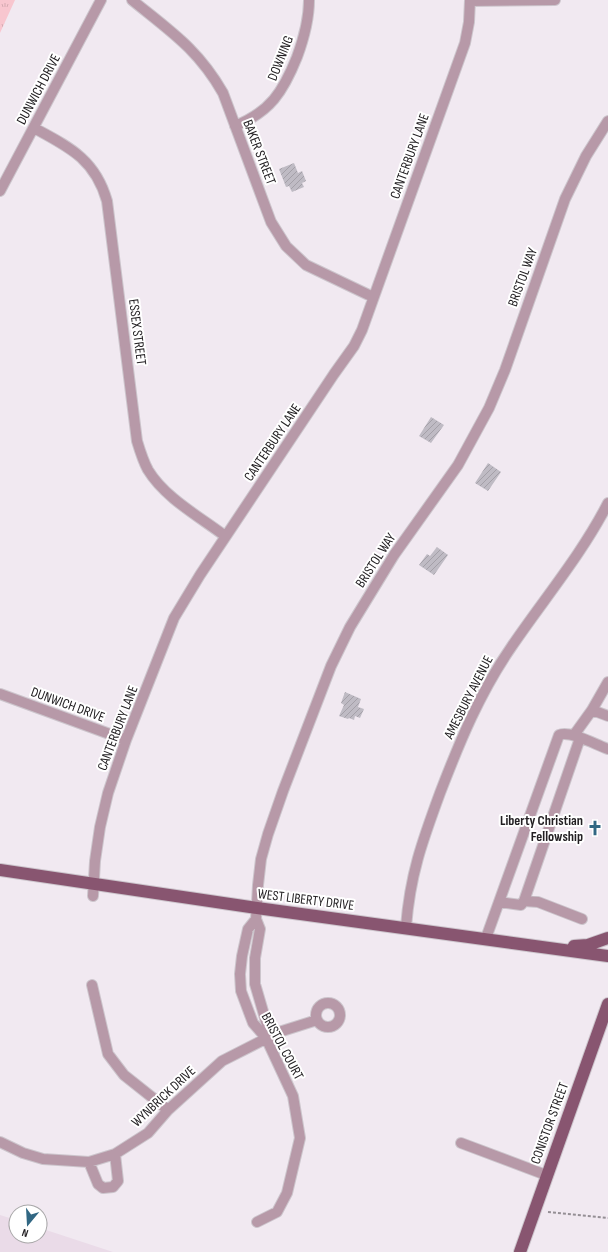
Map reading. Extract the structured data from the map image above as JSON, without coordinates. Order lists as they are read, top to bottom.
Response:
{
  "streets": {
    "main road": ["WEST LIBERTY DRIVE", "CONISTOR STREET"],
    "street": [
      "DOWNING",
      "DUNWICH DRIVE",
      "BAKER STREET",
      "CANTERBURY LANE",
      "BRISTOL WAY",
      "ESSEX STREET",
      "AMESBURY AVENUE",
      "BRISTOL COURT",
      "WYNBRICK DRIVE"
    ]
  },
  "crossings": [
    ["DOWNING", "BAKER STREET"],
    ["DUNWICH DRIVE", "CANTERBURY LANE"],
    ["DUNWICH DRIVE", "ESSEX STREET"],
    ["BAKER STREET", "CANTERBURY LANE"],
    ["CANTERBURY LANE", "ESSEX STREET"],
    ["CANTERBURY LANE", "WEST LIBERTY DRIVE"],
    ["BRISTOL WAY", "WEST LIBERTY DRIVE"],
    ["BRISTOL WAY", "BRISTOL COURT"],
    ["BRISTOL WAY", "WYNBRICK DRIVE"],
    ["AMESBURY AVENUE", "WEST LIBERTY DRIVE"],
    ["WEST LIBERTY DRIVE", "BRISTOL COURT"],
    ["BRISTOL COURT", "WYNBRICK DRIVE"]
  ],
  "places": {
    "church": ["Liberty Christian Fellowship"]
  },
  "north": "bottom"
}
